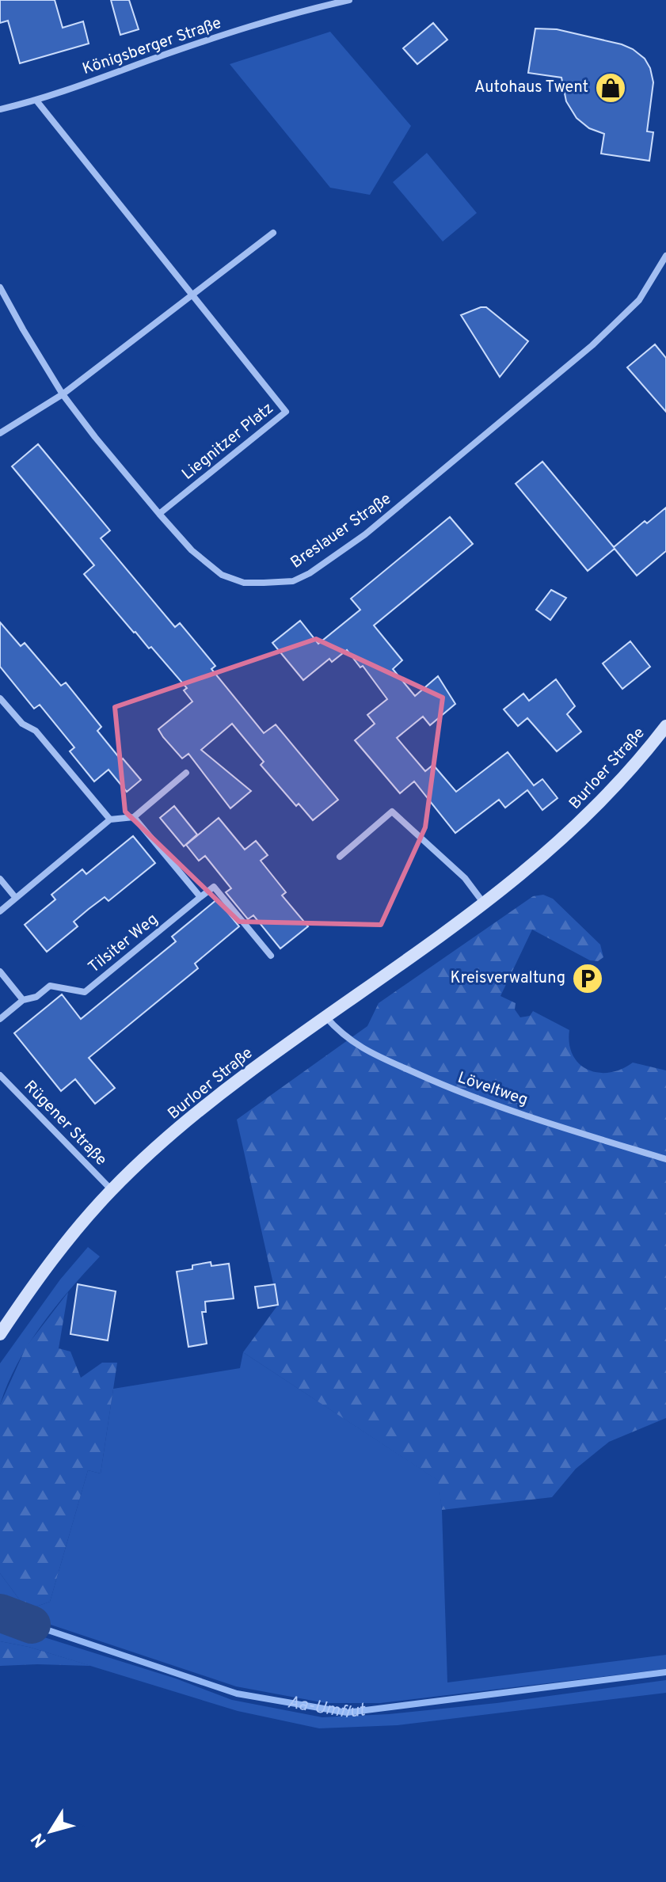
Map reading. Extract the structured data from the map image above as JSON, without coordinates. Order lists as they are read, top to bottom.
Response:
{
  "streets": {
    "main road": ["Burloer Straße"],
    "street": [
      "Königsberger Straße",
      "Liegnitzer Platz",
      "Breslauer Straße",
      "Tilsiter Weg",
      "Löveltweg",
      "Rügener Straße"
    ]
  },
  "crossings": [
    ["Königsberger Straße", "Liegnitzer Platz"],
    ["Liegnitzer Platz", "Breslauer Straße"],
    ["Burloer Straße", "Löveltweg"],
    ["Burloer Straße", "Rügener Straße"]
  ],
  "water": ["Aa-Umflut"],
  "places": {
    "shop": ["Autohaus Twent"],
    "parking": ["Kreisverwaltung"]
  },
  "north": "bottom left"
}
